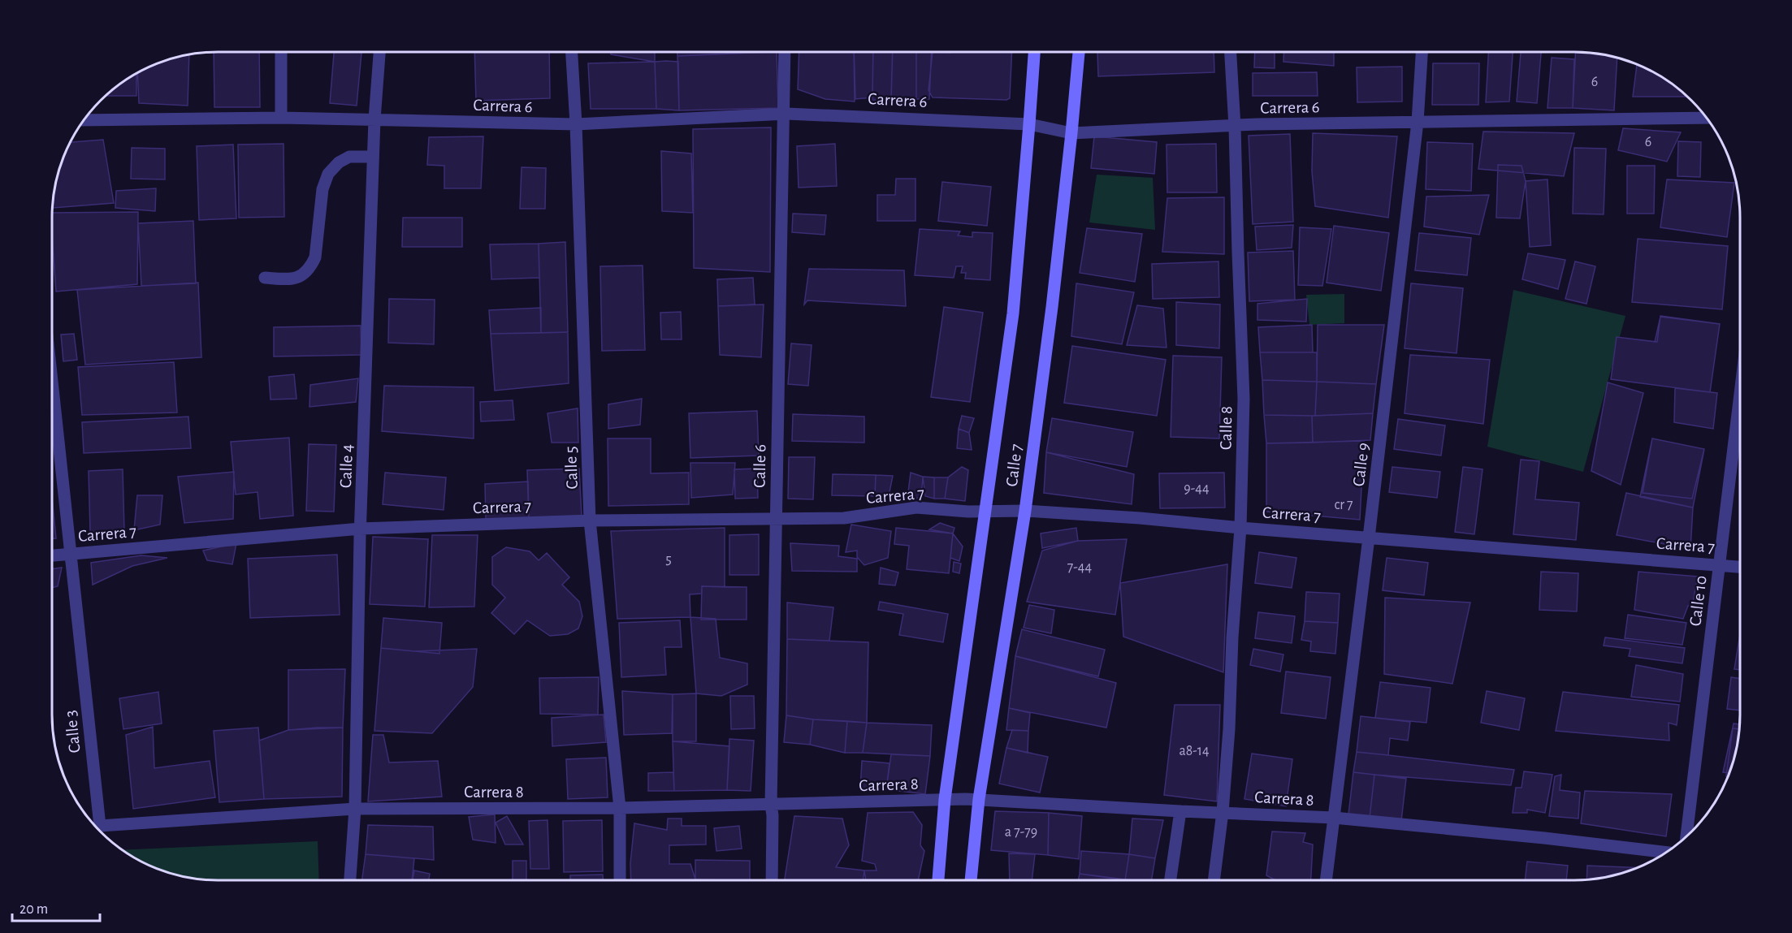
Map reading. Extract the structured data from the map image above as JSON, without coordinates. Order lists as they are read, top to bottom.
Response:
{
  "streets": {
    "street": [
      "Carrera 6",
      "Calle 8",
      "Calle 9",
      "Calle 7",
      "Calle 4",
      "Calle 6",
      "Calle 5",
      "Carrera 7",
      "Calle 10",
      "Calle 3",
      "Carrera 8"
    ]
  },
  "crossings": [
    ["Carrera 6", "Calle 8"],
    ["Carrera 6", "Calle 9"],
    ["Carrera 6", "Calle 7"],
    ["Carrera 6", "Calle 4"],
    ["Carrera 6", "Calle 6"],
    ["Carrera 6", "Calle 5"],
    ["Calle 8", "Carrera 7"],
    ["Calle 8", "Carrera 8"],
    ["Calle 9", "Carrera 7"],
    ["Calle 9", "Carrera 8"],
    ["Calle 7", "Carrera 7"],
    ["Calle 7", "Carrera 8"],
    ["Calle 4", "Carrera 7"],
    ["Calle 4", "Carrera 8"],
    ["Calle 6", "Carrera 7"],
    ["Calle 6", "Carrera 8"],
    ["Calle 5", "Carrera 7"],
    ["Calle 5", "Carrera 8"],
    ["Carrera 7", "Calle 10"],
    ["Carrera 7", "Calle 3"],
    ["Calle 3", "Carrera 8"]
  ],
  "house_numbers": [
    "6",
    "6",
    "9-44",
    "cr 7",
    "5",
    "7-44",
    "a8-14",
    "a 7-79"
  ],
  "scale_bar": "20 m"
}
